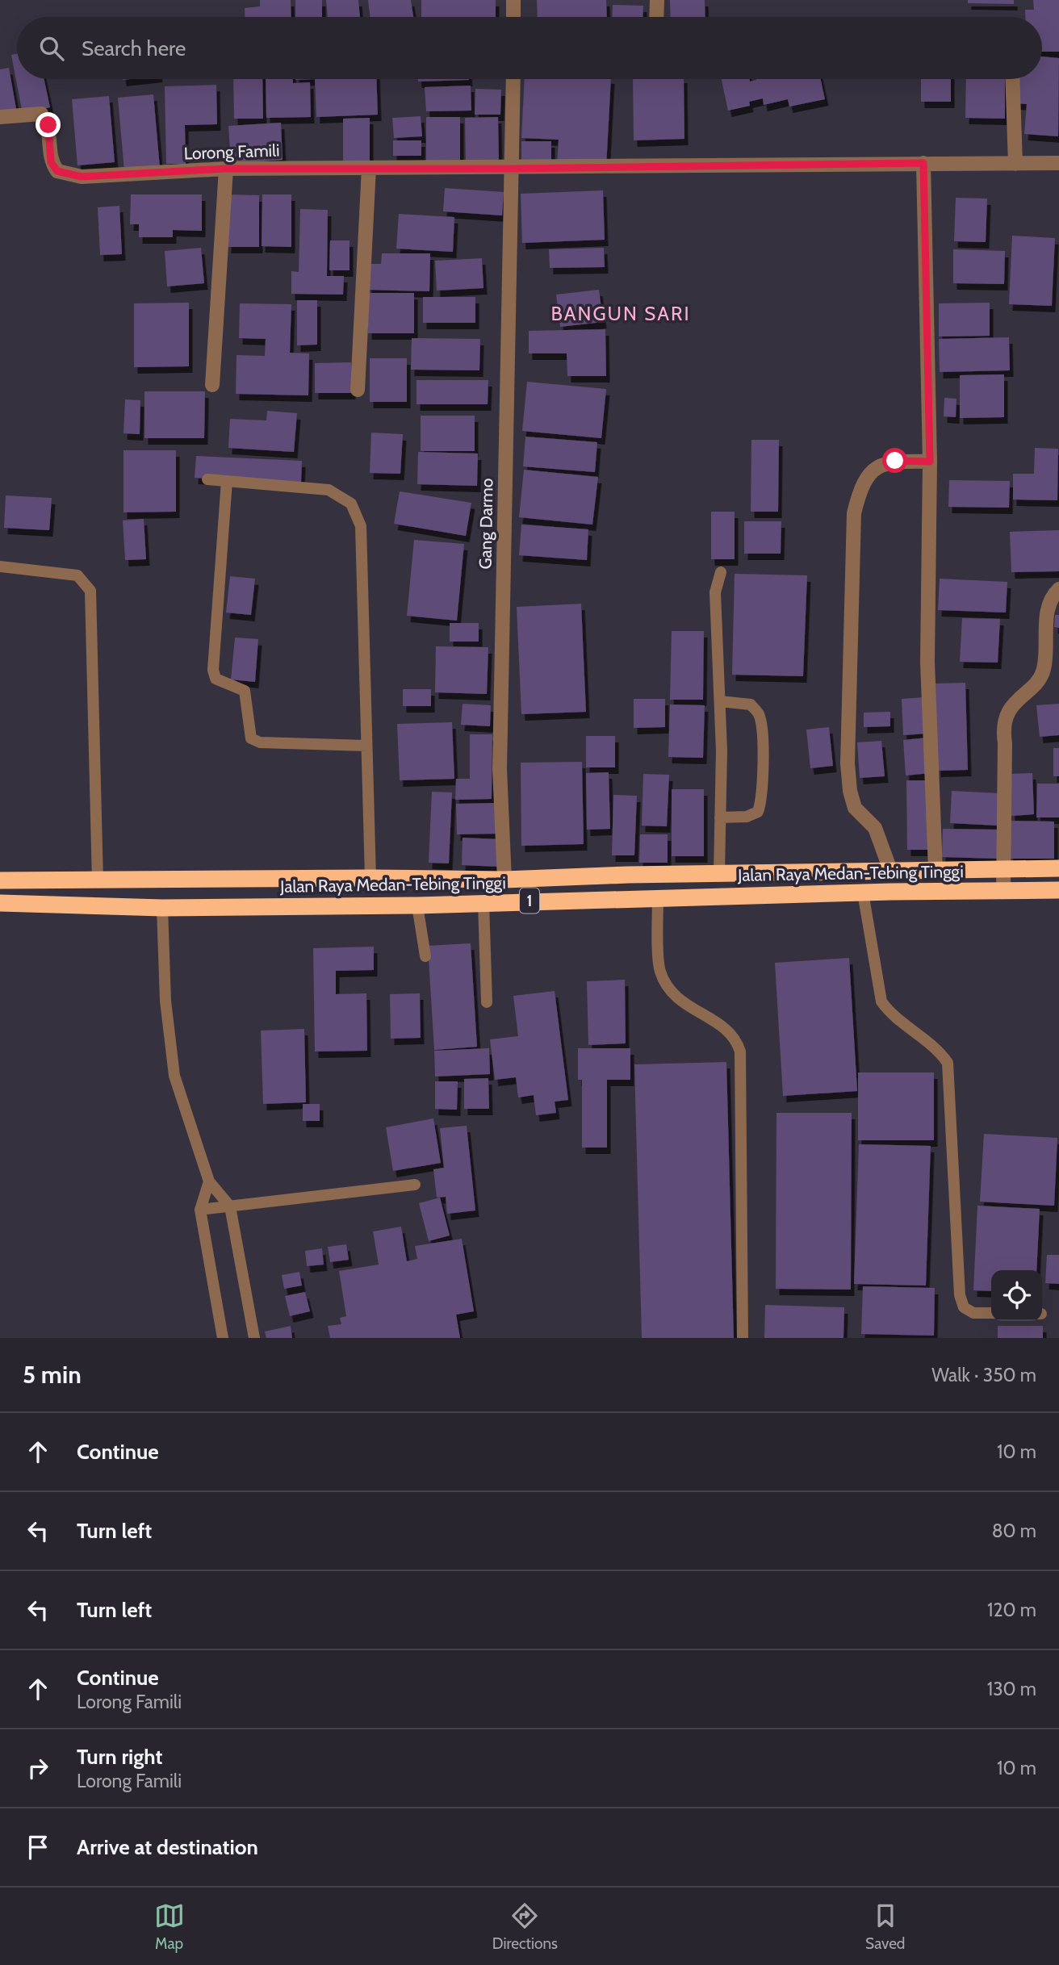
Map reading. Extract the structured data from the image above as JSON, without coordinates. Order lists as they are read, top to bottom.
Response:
{
  "streets": {
    "highway": ["Jalan Raya Medan-Tebing Tinggi", "1"],
    "street": ["Lorong Famili", "Gang Darmo"]
  },
  "crossings": [
    ["Lorong Famili", "Gang Darmo"],
    ["Gang Darmo", "Jalan Raya Medan-Tebing Tinggi"]
  ],
  "districts": ["BANGUN SARI"],
  "page": {
    "search": "Search here",
    "heading": ["5 min", "Walk · 350 m"],
    "list": [
      ["Continue", "10 m"],
      ["Turn left", "80 m"],
      ["Turn left", "120 m"],
      ["Continue", "Lorong Famili", "130 m"],
      ["Turn right", "Lorong Famili", "10 m"],
      "Arrive at destination"
    ],
    "nav": ["Map", "Directions", "Saved"]
  }
}
